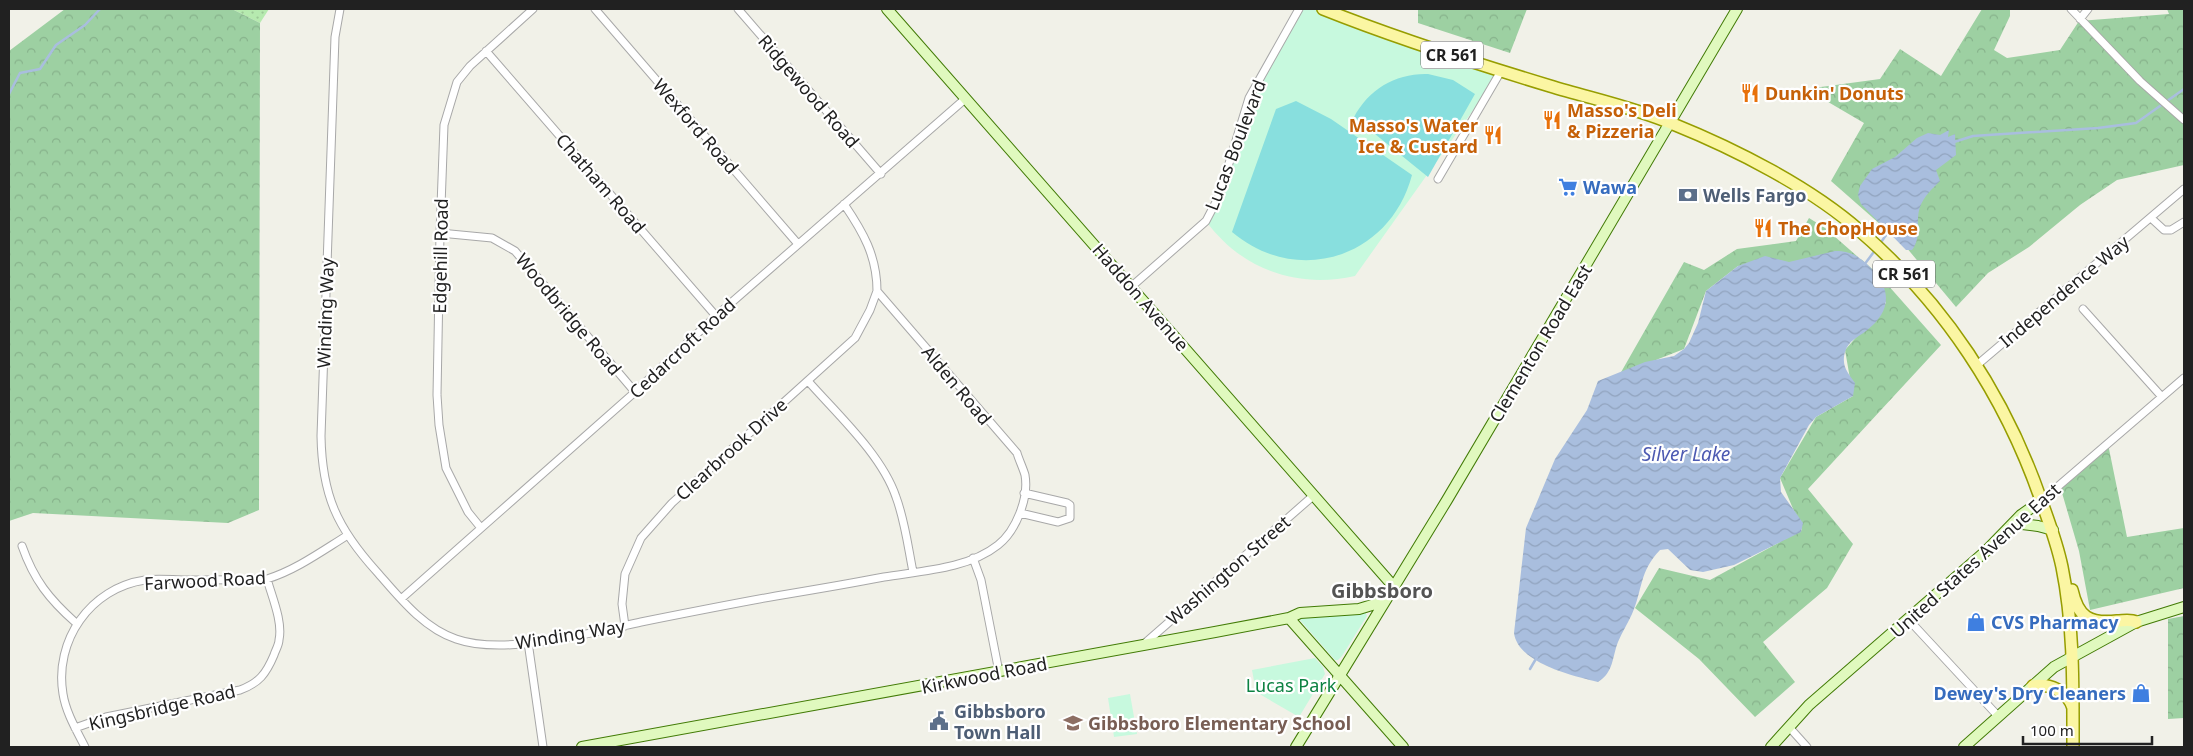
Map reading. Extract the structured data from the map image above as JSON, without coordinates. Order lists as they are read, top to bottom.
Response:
{
  "streets": {
    "main road": ["CR 561"],
    "street": [
      "Ridgewood Road",
      "Wexford Road",
      "Lucas Boulevard",
      "Chatham Road",
      "Edgehill Road",
      "Independence Way",
      "Haddon Avenue",
      "Winding Way",
      "Woodbridge Road",
      "Clementon Road East",
      "Cedarcroft Road",
      "Alden Road",
      "Clearbrook Drive",
      "United States Avenue East",
      "Washington Street",
      "Farwood Road",
      "Kirkwood Road",
      "Kingsbridge Road"
    ]
  },
  "crossings": [
    ["CR 561", "Independence Way"],
    ["CR 561", "Clementon Road East"],
    ["CR 561", "United States Avenue East"],
    ["Ridgewood Road", "Cedarcroft Road"],
    ["Wexford Road", "Cedarcroft Road"],
    ["Lucas Boulevard", "Haddon Avenue"],
    ["Chatham Road", "Edgehill Road"],
    ["Chatham Road", "Cedarcroft Road"],
    ["Edgehill Road", "Woodbridge Road"],
    ["Edgehill Road", "Cedarcroft Road"],
    ["Haddon Avenue", "Clementon Road East"],
    ["Haddon Avenue", "Cedarcroft Road"],
    ["Haddon Avenue", "Washington Street"],
    ["Winding Way", "Cedarcroft Road"],
    ["Winding Way", "Alden Road"],
    ["Winding Way", "Clearbrook Drive"],
    ["Winding Way", "Farwood Road"],
    ["Woodbridge Road", "Cedarcroft Road"],
    ["Clementon Road East", "Kirkwood Road"],
    ["Alden Road", "Clearbrook Drive"],
    ["Washington Street", "Kirkwood Road"],
    ["Farwood Road", "Kingsbridge Road"]
  ],
  "districts": ["Gibbsboro"],
  "water": ["Silver Lake"],
  "parks": ["Lucas Park"],
  "places": {
    "restaurant": [
      "Dunkin' Donuts",
      "Masso's Deli & Pizzeria",
      "Masso's Water Ice & Custard",
      "The ChopHouse"
    ],
    "supermarket": ["Wawa"],
    "bank": ["Wells Fargo"],
    "shop": ["CVS Pharmacy", "Dewey's Dry Cleaners"],
    "public building": ["Gibbsboro Town Hall"],
    "school or university": ["Gibbsboro Elementary School"]
  },
  "scale_bar": "100 m"
}
